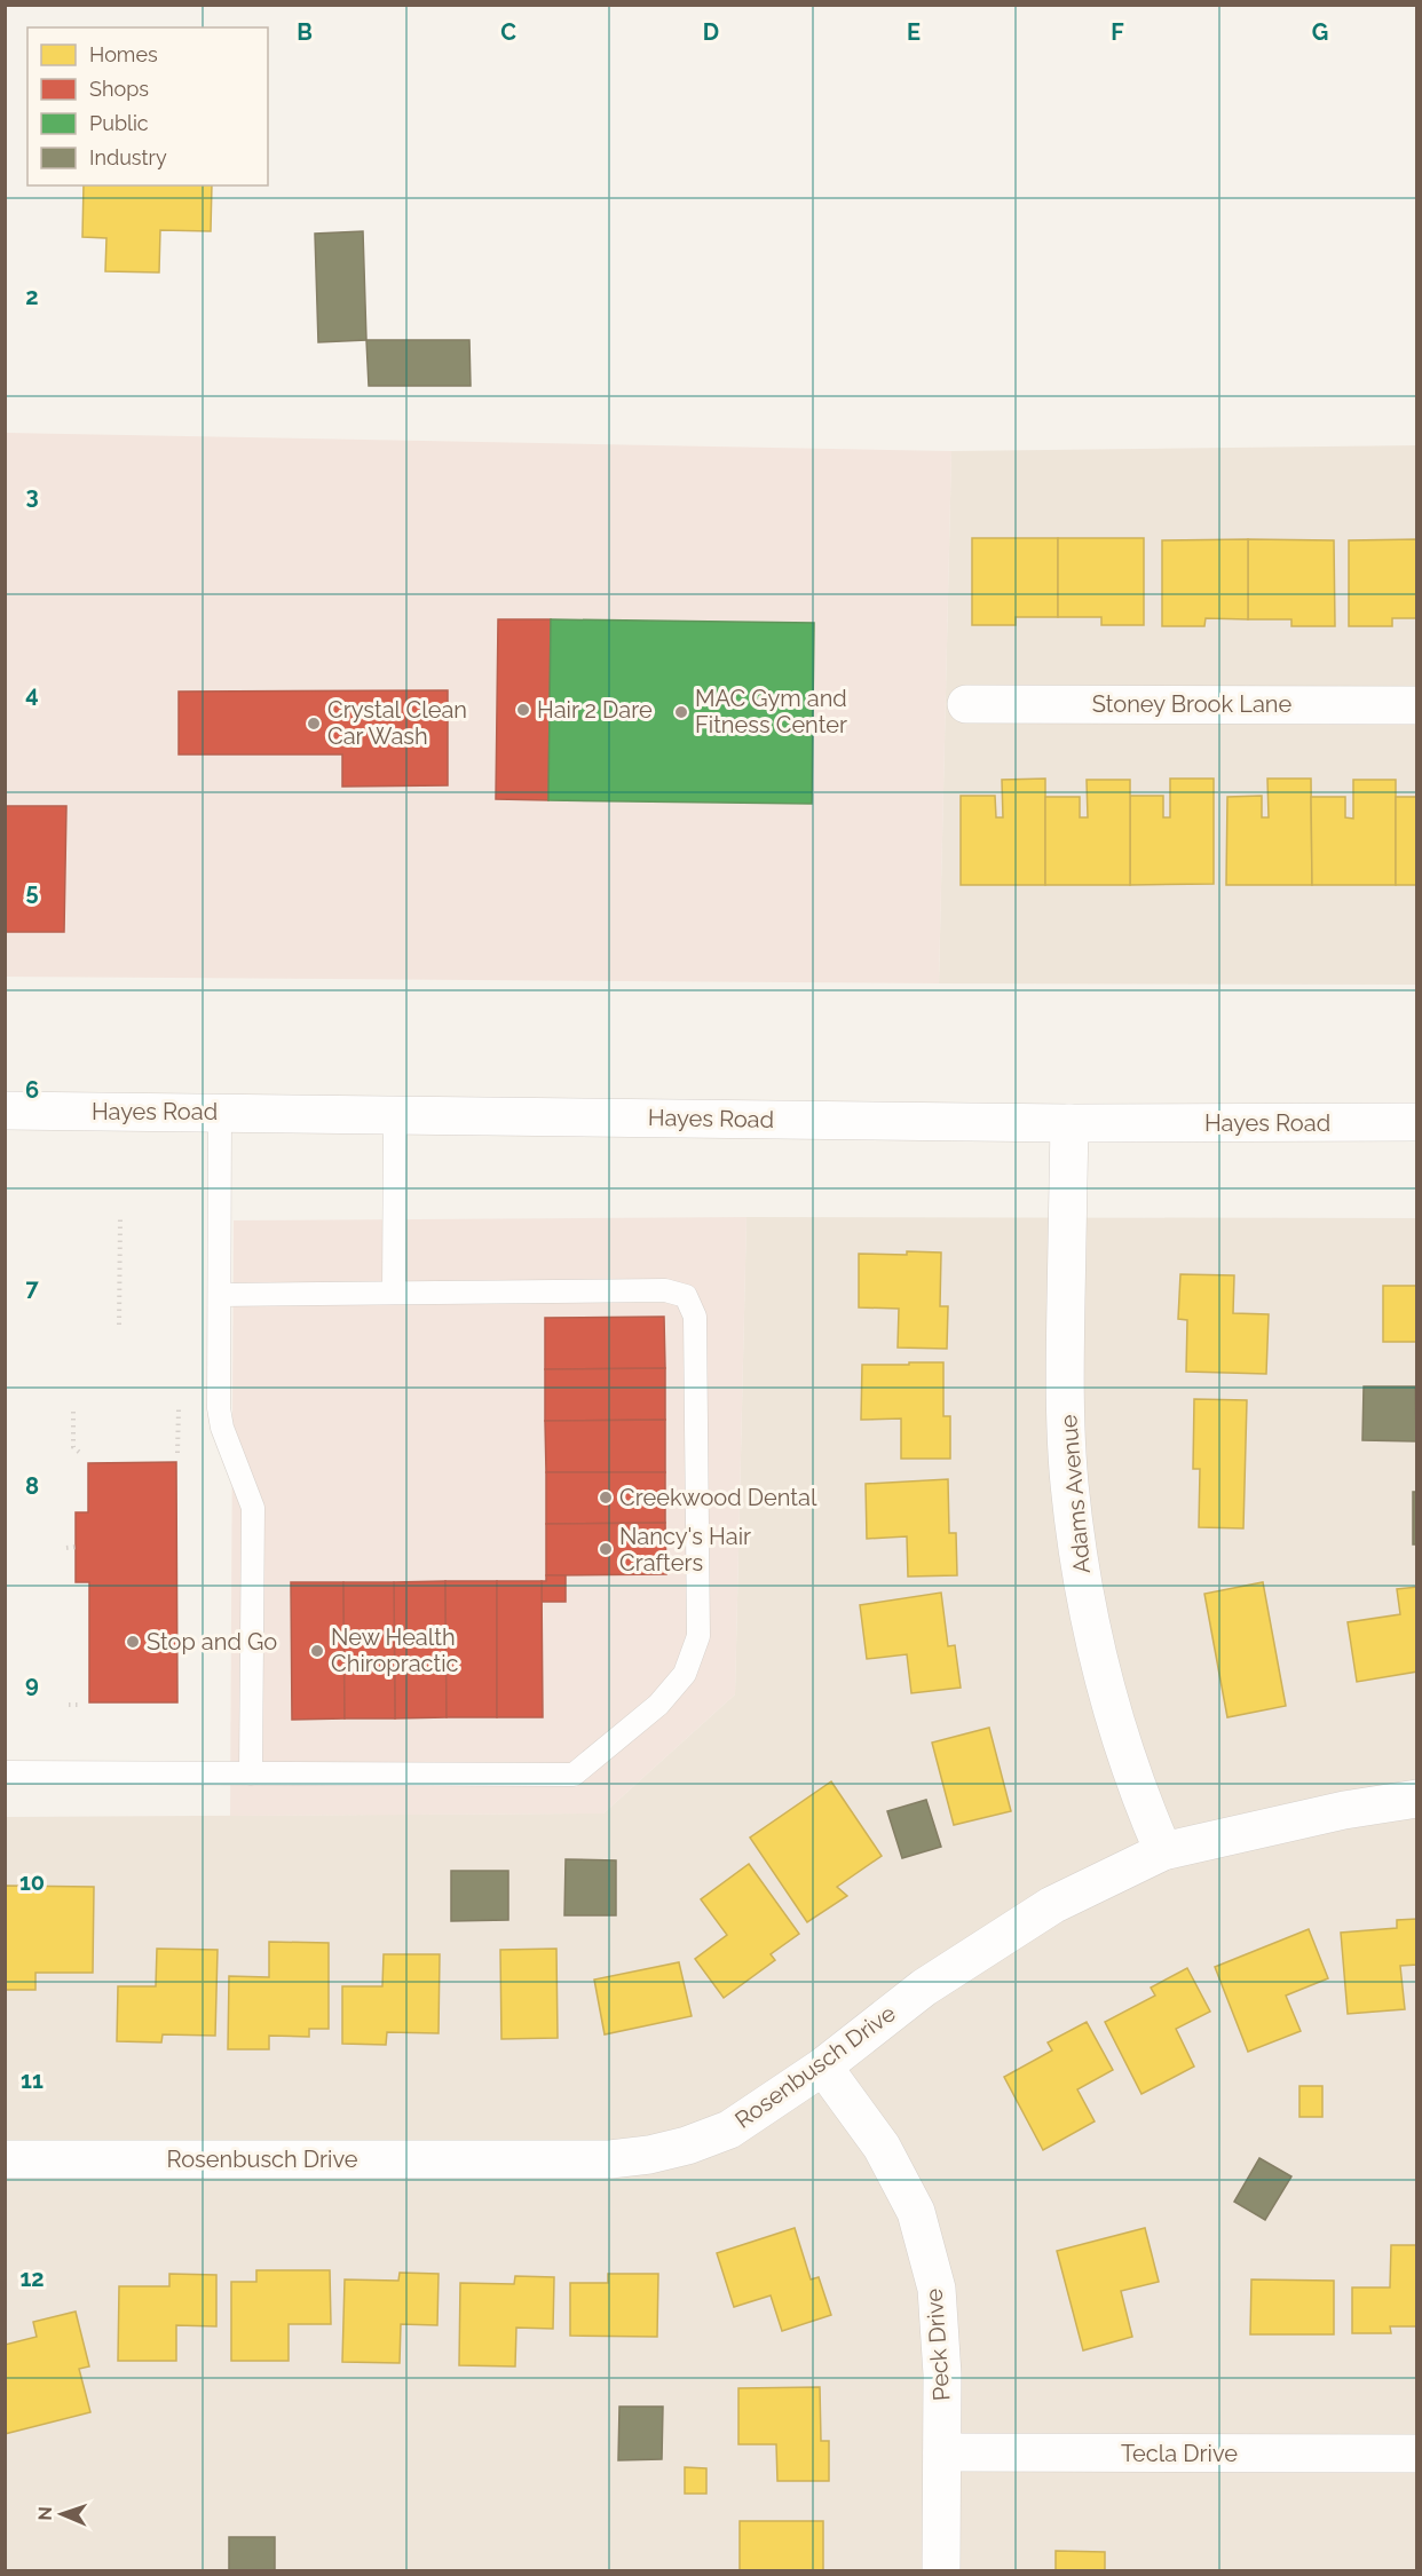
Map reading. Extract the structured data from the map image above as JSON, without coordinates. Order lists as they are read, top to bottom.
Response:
{
  "streets": {
    "street": [
      "Stoney Brook Lane",
      "Hayes Road",
      "Adams Avenue",
      "Rosenbusch Drive",
      "Peck Drive",
      "Tecla Drive"
    ]
  },
  "crossings": [
    ["Hayes Road", "Adams Avenue"],
    ["Adams Avenue", "Rosenbusch Drive"],
    ["Rosenbusch Drive", "Peck Drive"],
    ["Peck Drive", "Tecla Drive"]
  ],
  "places": [
    "Hair 2 Dare",
    "MAC Gym and Fitness Center",
    "Crystal Clean Car Wash",
    "Creekwood Dental",
    "Nancy's Hair Crafters",
    "Stop and Go",
    "New Health Chiropractic"
  ],
  "legend": [
    "Homes",
    "Shops",
    "Public",
    "Industry"
  ],
  "north": "left",
  "grid": {
    "columns": [
      "B",
      "C",
      "D",
      "E",
      "F",
      "G"
    ],
    "rows": [
      "2",
      "3",
      "4",
      "5",
      "6",
      "7",
      "8",
      "9",
      "10",
      "11",
      "12"
    ]
  }
}
